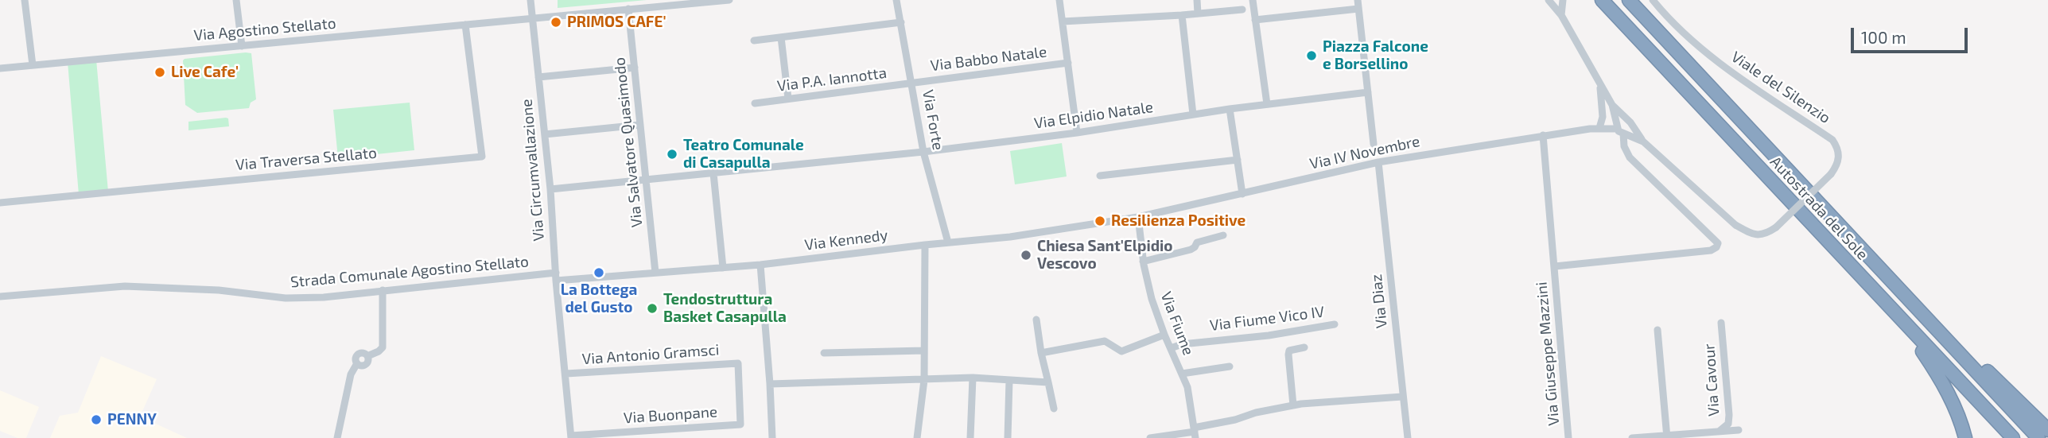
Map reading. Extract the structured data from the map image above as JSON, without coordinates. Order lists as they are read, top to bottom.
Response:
{
  "streets": {
    "highway": ["Autostrada del Sole"],
    "street": [
      "Via Agostino Stellato",
      "Via Babbo Natale",
      "Via P.A. Iannotta",
      "Viale del Silenzio",
      "Via Elpidio Natale",
      "Via Forte",
      "Via Salvatore Quasimodo",
      "Via IV Novembre",
      "Via Traversa Stellato",
      "Via Circumvallazione",
      "Via Kennedy",
      "Strada Comunale Agostino Stellato",
      "Via Diaz",
      "Via Fiume Vico IV",
      "Via Fiume",
      "Via Giuseppe Mazzini",
      "Via Antonio Gramsci",
      "Via Cavour",
      "Via Buonpane"
    ]
  },
  "crossings": [
    ["Via Agostino Stellato", "Via Salvatore Quasimodo"],
    ["Via Agostino Stellato", "Via Traversa Stellato"],
    ["Via Agostino Stellato", "Via Circumvallazione"],
    ["Via Babbo Natale", "Via P.A. Iannotta"],
    ["Via Babbo Natale", "Via Forte"],
    ["Via P.A. Iannotta", "Via Forte"],
    ["Viale del Silenzio", "Via IV Novembre"],
    ["Viale del Silenzio", "Via Giuseppe Mazzini"],
    ["Via Elpidio Natale", "Via Forte"],
    ["Via Elpidio Natale", "Via Salvatore Quasimodo"],
    ["Via Elpidio Natale", "Via Circumvallazione"],
    ["Via Forte", "Via Kennedy"],
    ["Via Salvatore Quasimodo", "Via Kennedy"],
    ["Via IV Novembre", "Via Kennedy"],
    ["Via IV Novembre", "Via Diaz"],
    ["Via IV Novembre", "Via Fiume"],
    ["Via IV Novembre", "Via Giuseppe Mazzini"],
    ["Via Circumvallazione", "Via Kennedy"],
    ["Via Circumvallazione", "Strada Comunale Agostino Stellato"],
    ["Via Circumvallazione", "Via Antonio Gramsci"],
    ["Via Circumvallazione", "Via Buonpane"],
    ["Via Kennedy", "Strada Comunale Agostino Stellato"],
    ["Via Kennedy", "Via Fiume"],
    ["Via Fiume Vico IV", "Via Fiume"],
    ["Via Antonio Gramsci", "Via Buonpane"]
  ],
  "places": [
    "PRIMOS CAFE'",
    "Piazza Falcone e Borsellino",
    "Live Cafe'",
    "Teatro Comunale di Casapulla",
    "Resilienza Positive",
    "Chiesa Sant'Elpidio Vescovo",
    "La Bottega del Gusto",
    "Tendostruttura Basket Casapulla",
    "PENNY"
  ],
  "scale_bar": "100 m"
}
